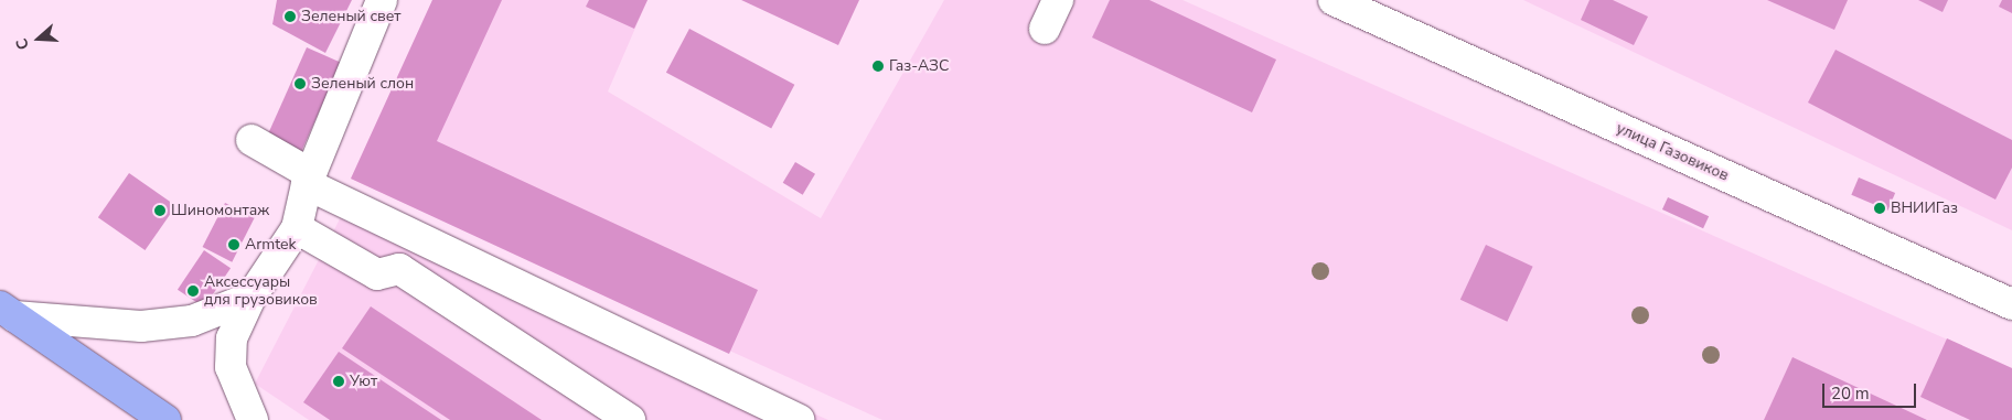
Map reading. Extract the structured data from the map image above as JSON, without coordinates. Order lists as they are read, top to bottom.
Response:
{
  "streets": {
    "street": ["улица Газовиков"]
  },
  "places": [
    "Зеленый свет",
    "Газ-АЗС",
    "Зеленый слон",
    "ВНИИГаз",
    "Шиномонтаж",
    "Armtek",
    "Аксессуары для грузовиков",
    "Уют"
  ],
  "scale_bar": "20 m",
  "north": "left"
}
